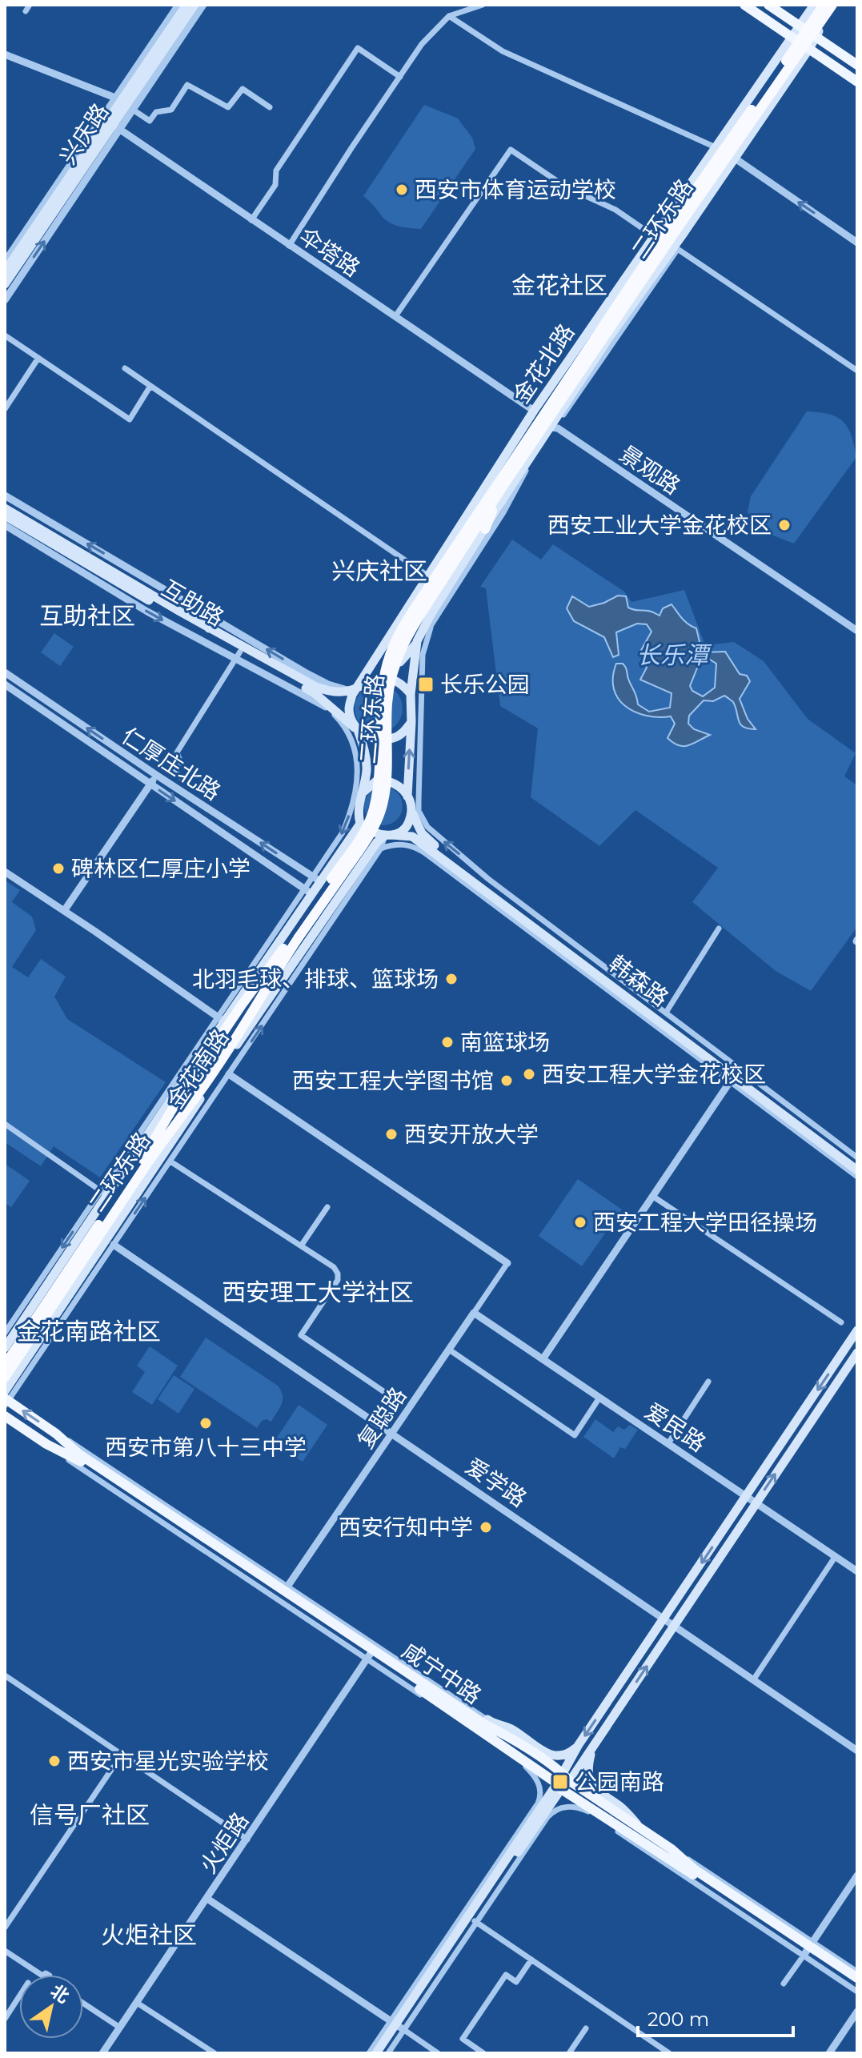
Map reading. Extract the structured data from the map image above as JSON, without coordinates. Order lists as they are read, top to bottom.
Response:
{
  "streets": {
    "highway": ["二环东路"],
    "main road": [
      "兴庆路",
      "金花北路",
      "互助路",
      "韩森路",
      "金花南路",
      "咸宁中路"
    ],
    "street": [
      "伞塔路",
      "景观路",
      "仁厚庄北路",
      "复聪路",
      "爱民路",
      "爱学路",
      "火炬路"
    ]
  },
  "crossings": [
    ["兴庆路", "伞塔路"],
    ["二环东路", "金花北路"],
    ["二环东路", "金花南路"],
    ["伞塔路", "金花北路"],
    ["金花北路", "景观路"],
    ["金花北路", "互助路"],
    ["仁厚庄北路", "金花南路"],
    ["韩森路", "金花南路"],
    ["金花南路", "咸宁中路"],
    ["复聪路", "爱民路"],
    ["复聪路", "爱学路"],
    ["复聪路", "咸宁中路"],
    ["咸宁中路", "火炬路"]
  ],
  "districts": [
    "金花社区",
    "兴庆社区",
    "互助社区",
    "西安理工大学社区",
    "金花南路社区",
    "信号厂社区",
    "火炬社区"
  ],
  "water": ["长乐潭"],
  "places": {
    "other": [
      "西安市体育运动学校",
      "西安工业大学金花校区",
      "碑林区仁厚庄小学",
      "北羽毛球、排球、篮球场",
      "南篮球场",
      "西安工程大学金花校区",
      "西安工程大学图书馆",
      "西安开放大学",
      "西安工程大学田径操场",
      "西安市第八十三中学",
      "西安行知中学",
      "西安市星光实验学校"
    ],
    "transit": ["长乐公园", "公园南路"]
  },
  "scale_bar": "200 m",
  "north": "top right"
}
